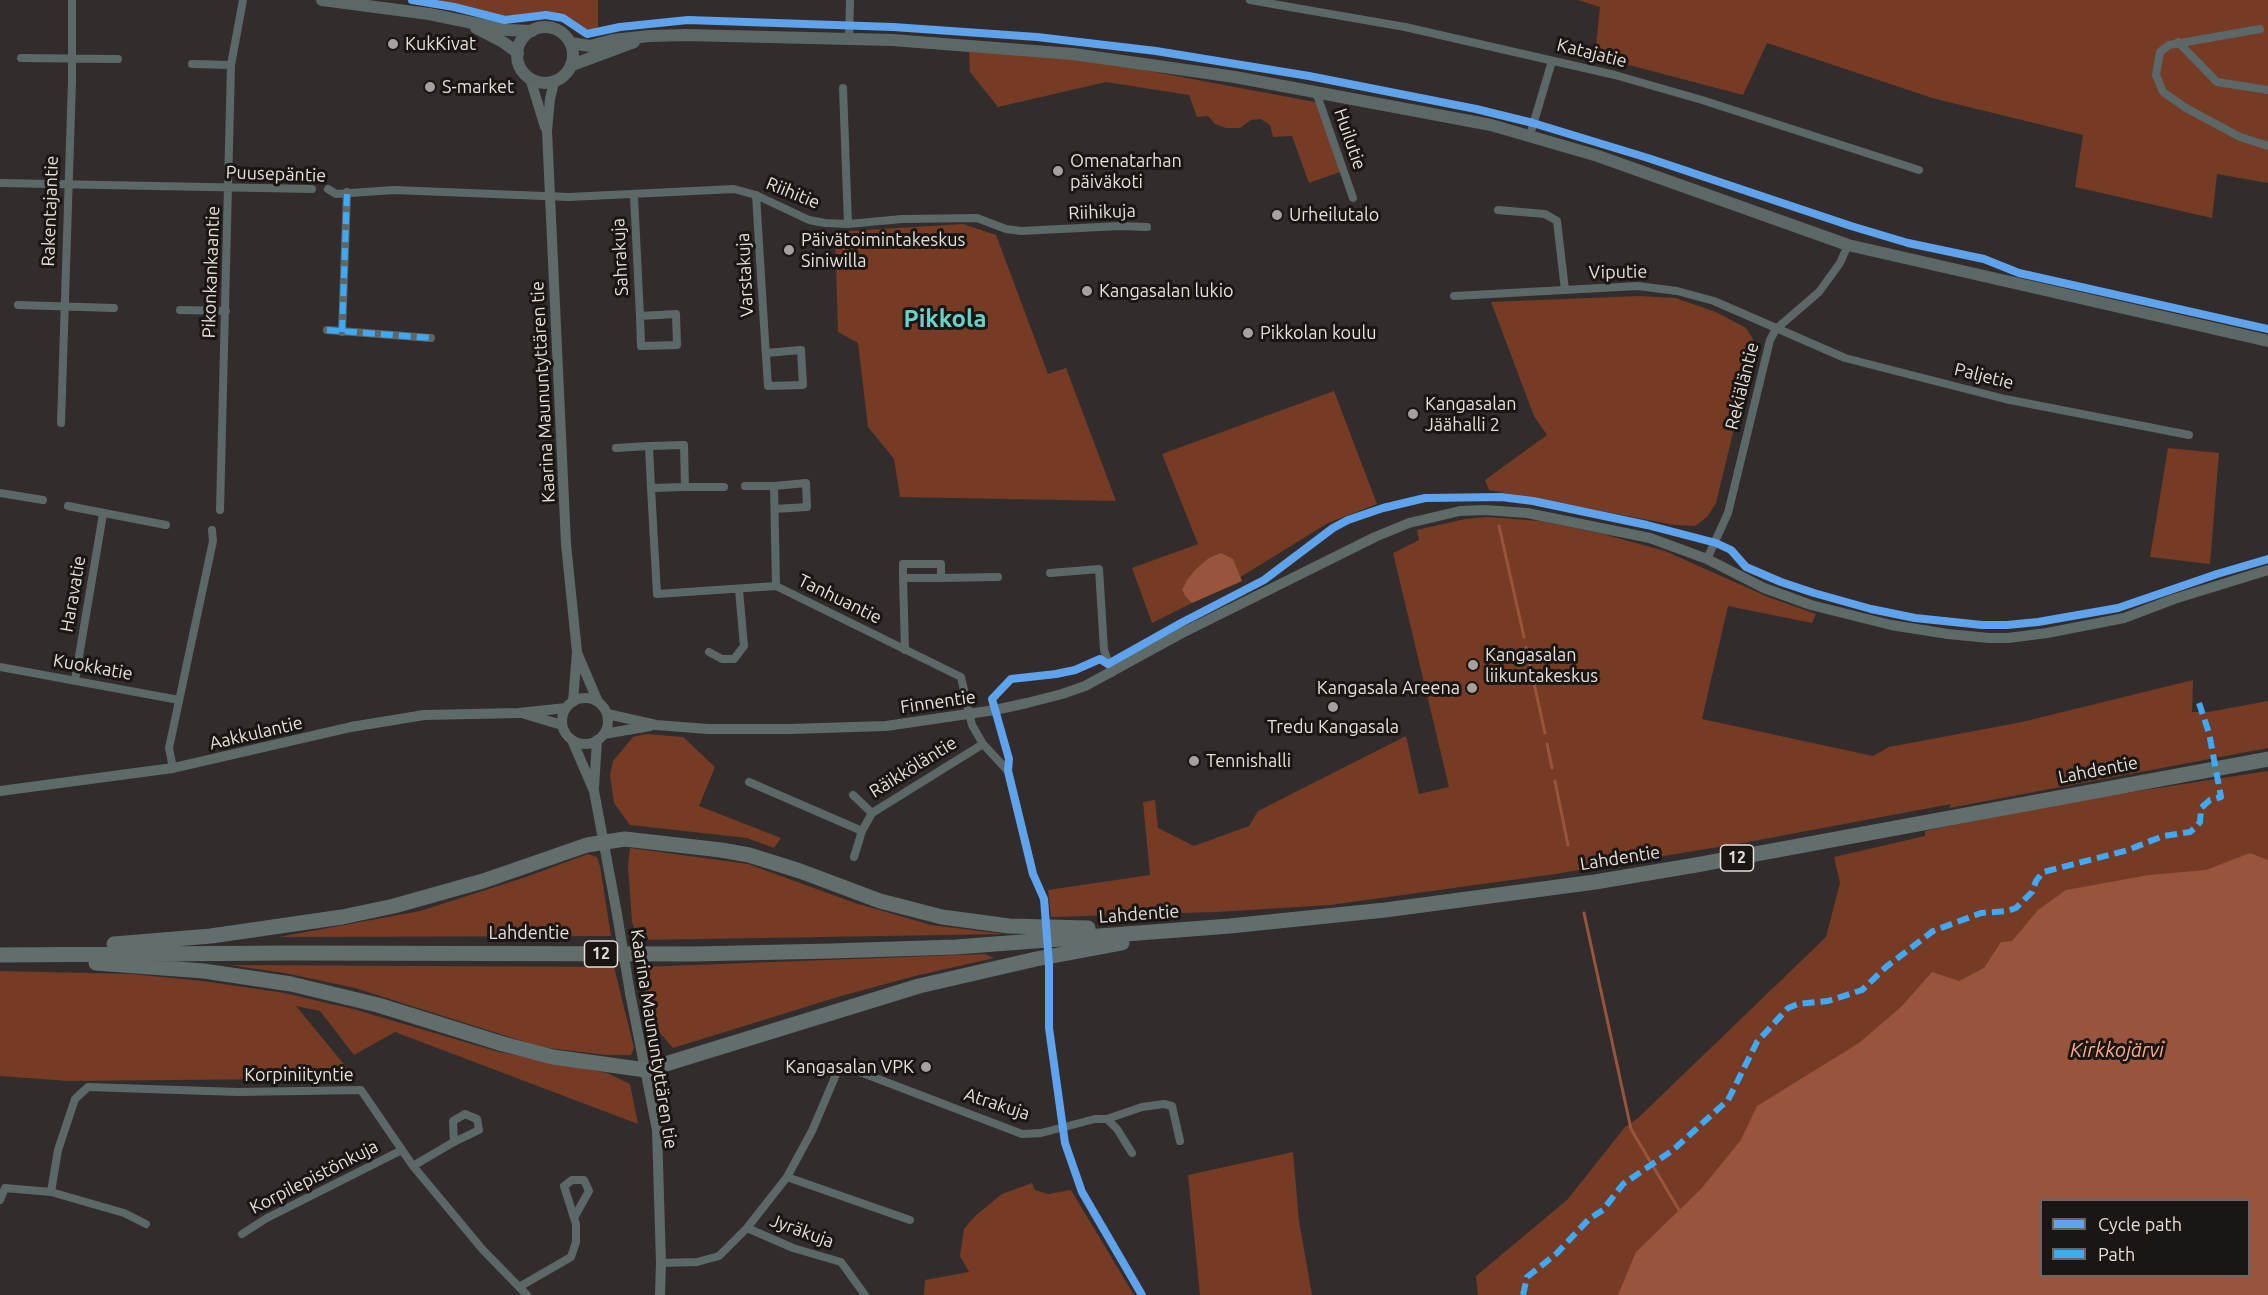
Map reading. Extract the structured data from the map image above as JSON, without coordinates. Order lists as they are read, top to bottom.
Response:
{
  "streets": {
    "highway": ["Lahdentie", "12"],
    "street": [
      "Katajatie",
      "Huilutie",
      "Puusepäntie",
      "Riihitie",
      "Rakentajantie",
      "Riihikuja",
      "Sahrakuja",
      "Pikonkankaantie",
      "Viputie",
      "Varstakuja",
      "Paljetie",
      "Rekiäläntie",
      "Kaarina Maununtyttären tie",
      "Haravatie",
      "Tanhuantie",
      "Kuokkatie",
      "Finnentie",
      "Aakkulantie",
      "Räikköläntie",
      "Korpiniityntie",
      "Atrakuja",
      "Korpilepistönkuja",
      "Jyräkuja"
    ]
  },
  "crossings": [
    ["Puusepäntie", "Riihitie"],
    ["Puusepäntie", "Rakentajantie"],
    ["Puusepäntie", "Pikonkankaantie"],
    ["Puusepäntie", "Kaarina Maununtyttären tie"],
    ["Riihitie", "Riihikuja"],
    ["Riihitie", "Sahrakuja"],
    ["Riihitie", "Varstakuja"],
    ["Riihitie", "Kaarina Maununtyttären tie"],
    ["Viputie", "Paljetie"],
    ["Viputie", "Rekiäläntie"],
    ["Paljetie", "Rekiäläntie"],
    ["Rekiäläntie", "Finnentie"],
    ["Kaarina Maununtyttären tie", "Finnentie"],
    ["Kaarina Maununtyttären tie", "Aakkulantie"],
    ["Haravatie", "Kuokkatie"],
    ["Tanhuantie", "Finnentie"],
    ["Finnentie", "Aakkulantie"],
    ["Korpiniityntie", "Korpilepistönkuja"]
  ],
  "districts": ["Pikkola"],
  "water": ["Kirkkojärvi"],
  "places": [
    "KukKivat",
    "S-market",
    "Omenatarhan päiväkoti",
    "Urheilutalo",
    "Päivätoimintakeskus Siniwilla",
    "Kangasalan lukio",
    "Pikkolan koulu",
    "Kangasalan Jäähalli 2",
    "Kangasalan liikuntakeskus",
    "Kangasala Areena",
    "Tredu Kangasala",
    "Tennishalli",
    "Kangasalan VPK"
  ],
  "legend": ["Cycle path", "Path"]
}
